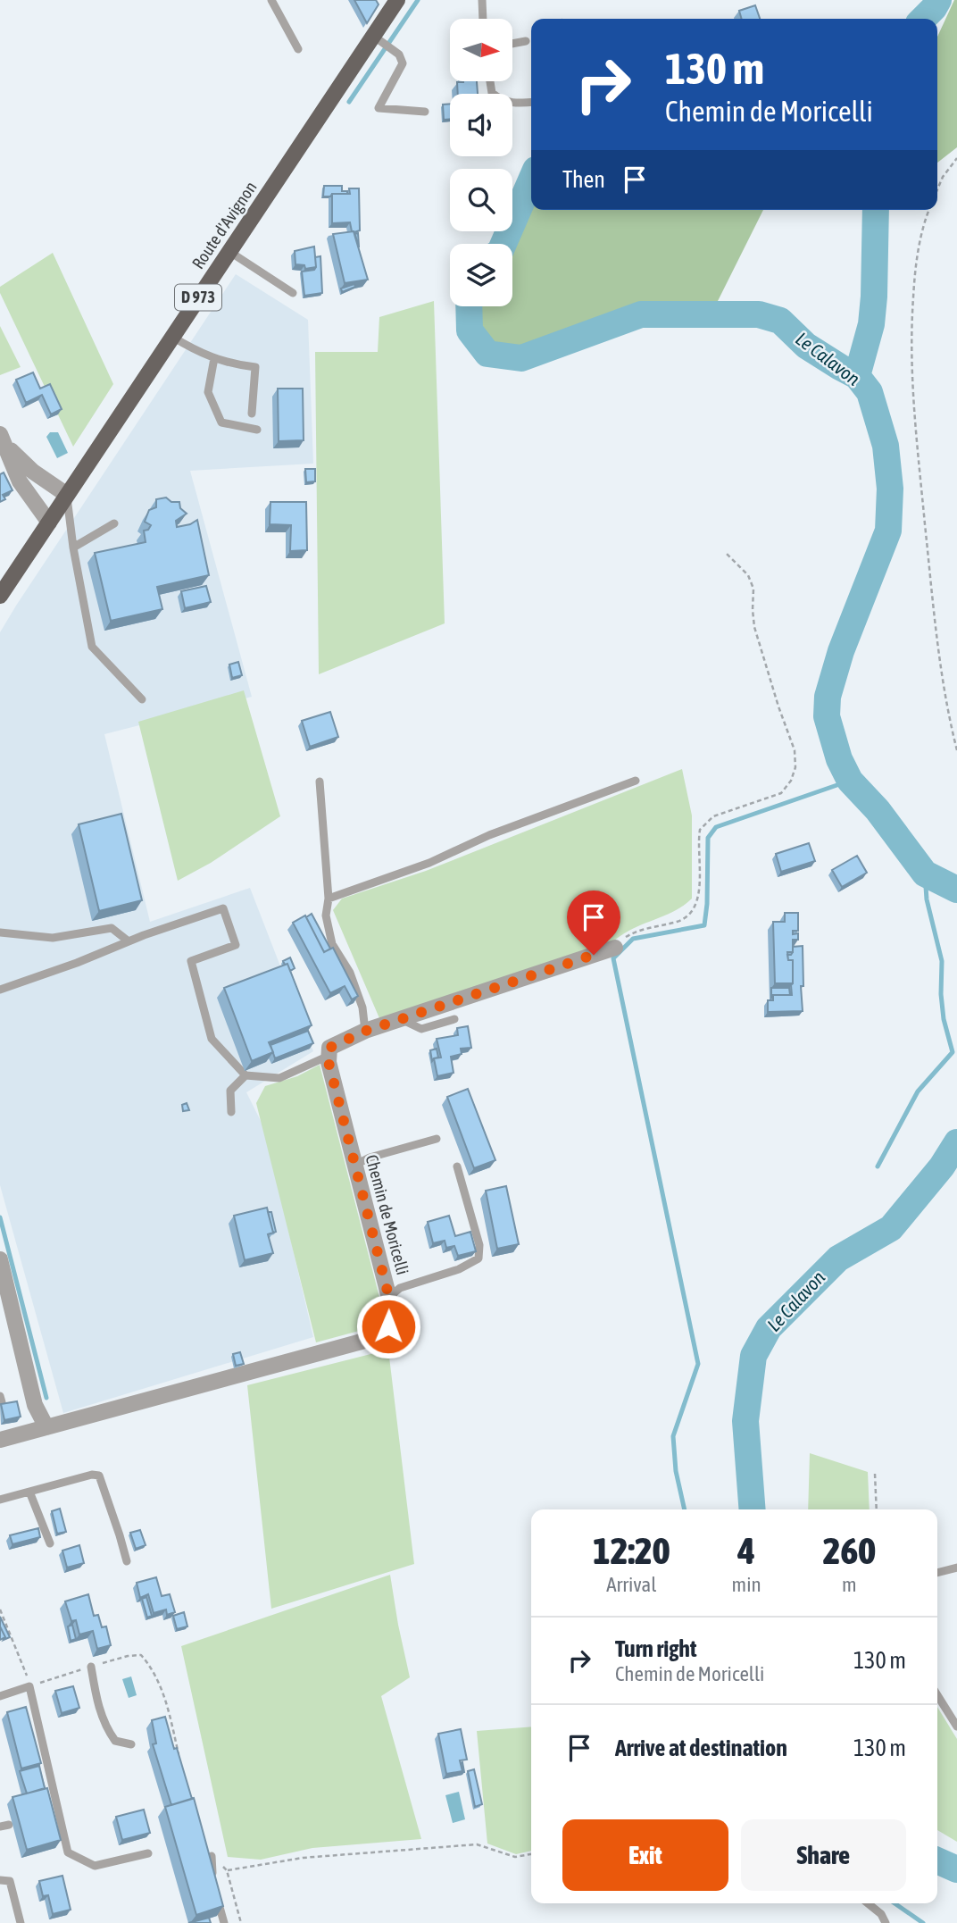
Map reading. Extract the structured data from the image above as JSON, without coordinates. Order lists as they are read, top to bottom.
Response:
{
  "streets": {
    "main road": ["Route d'Avignon", "D 973"],
    "street": ["Chemin de Moricelli"]
  },
  "water": ["Le Calavon"],
  "north": "right",
  "page": {
    "turn": ["130 m", "Chemin de Moricelli"],
    "then": "Then",
    "eta": [
      "12:20",
      "Arrival",
      "4",
      "min",
      "260",
      "m"
    ],
    "list": [
      {
        "name": "Turn right",
        "note": "Chemin de Moricelli",
        "value": "130 m"
      },
      {
        "name": "Arrive at destination",
        "value": "130 m"
      }
    ],
    "buttons": ["Exit", "Share"]
  }
}
